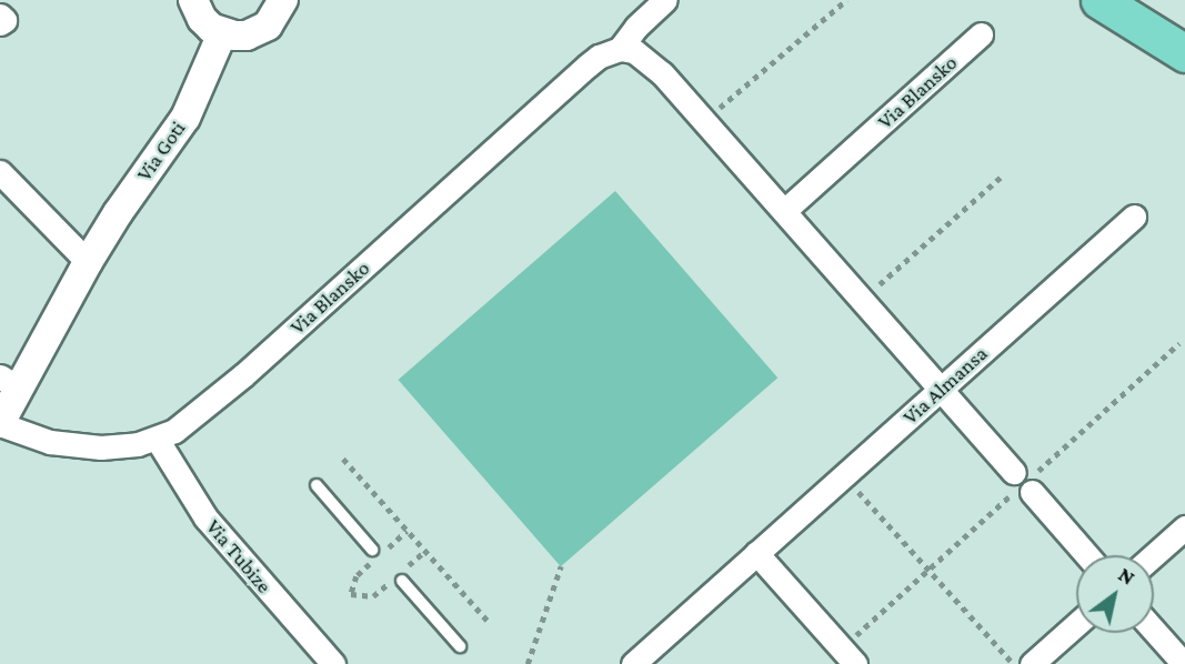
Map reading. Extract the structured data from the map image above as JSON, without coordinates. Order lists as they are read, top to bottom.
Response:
{
  "streets": {
    "street": [
      "Via Blansko",
      "Via Goti",
      "Via Almansa",
      "Via Tubize"
    ]
  },
  "crossings": [
    ["Via Blansko", "Via Goti"],
    ["Via Blansko", "Via Tubize"]
  ],
  "north": "top right"
}
